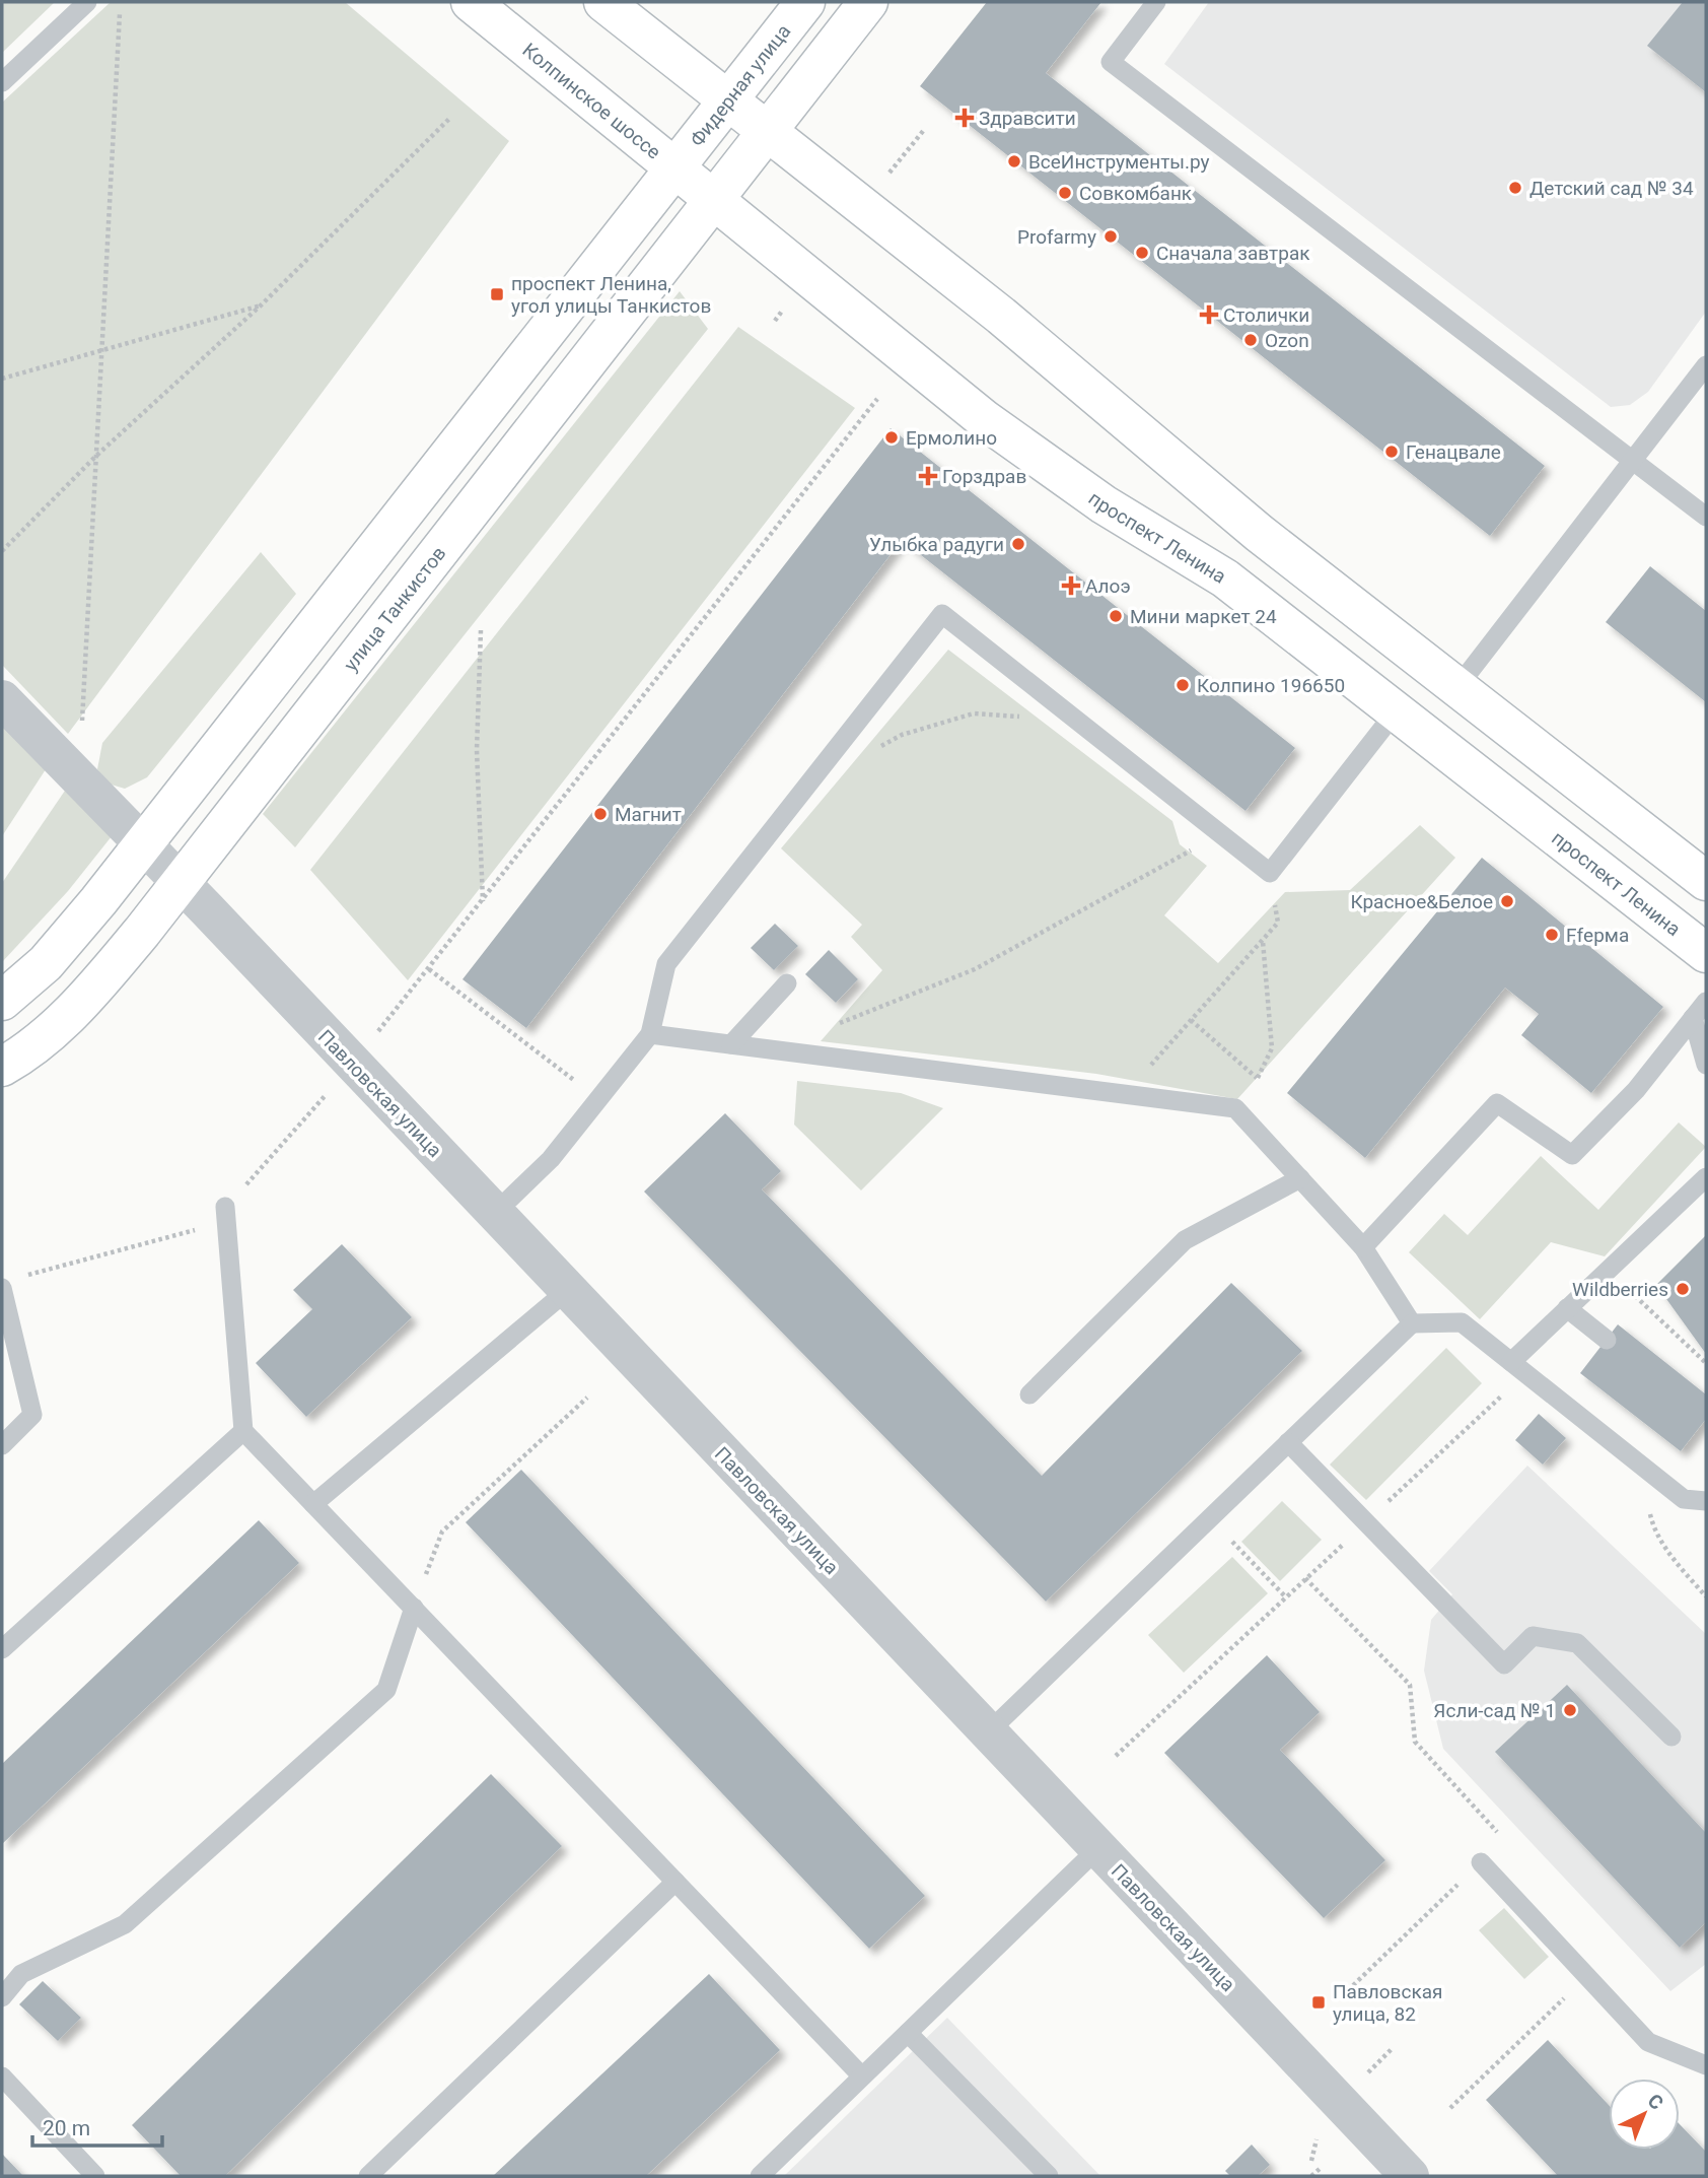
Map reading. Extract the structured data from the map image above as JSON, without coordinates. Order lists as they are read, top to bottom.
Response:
{
  "streets": {
    "main road": [
      "Фидерная улица",
      "Колпинское шоссе",
      "проспект Ленина",
      "улица Танкистов"
    ],
    "street": ["Павловская улица"]
  },
  "crossings": [
    ["Фидерная улица", "Колпинское шоссе"],
    ["Колпинское шоссе", "проспект Ленина"],
    ["Колпинское шоссе", "улица Танкистов"],
    ["проспект Ленина", "улица Танкистов"],
    ["улица Танкистов", "Павловская улица"]
  ],
  "places": {
    "health": [
      "Здравсити",
      "Столички",
      "Горздрав",
      "Алоэ"
    ],
    "other": [
      "ВсеИнструменты.ру",
      "Детский сад № 34",
      "Совкомбанк",
      "Profarmy",
      "Сначала завтрак",
      "Ozon",
      "Ермолино",
      "Генацвале",
      "Улыбка радуги",
      "Мини маркет 24",
      "Колпино 196650",
      "Магнит",
      "Красное&Белое",
      "Ffерма",
      "Wildberries",
      "Ясли-сад № 1"
    ],
    "transit": ["проспект Ленина, угол улицы Танкистов", "Павловская улица, 82"]
  },
  "scale_bar": "20 m",
  "north": "top right"
}
